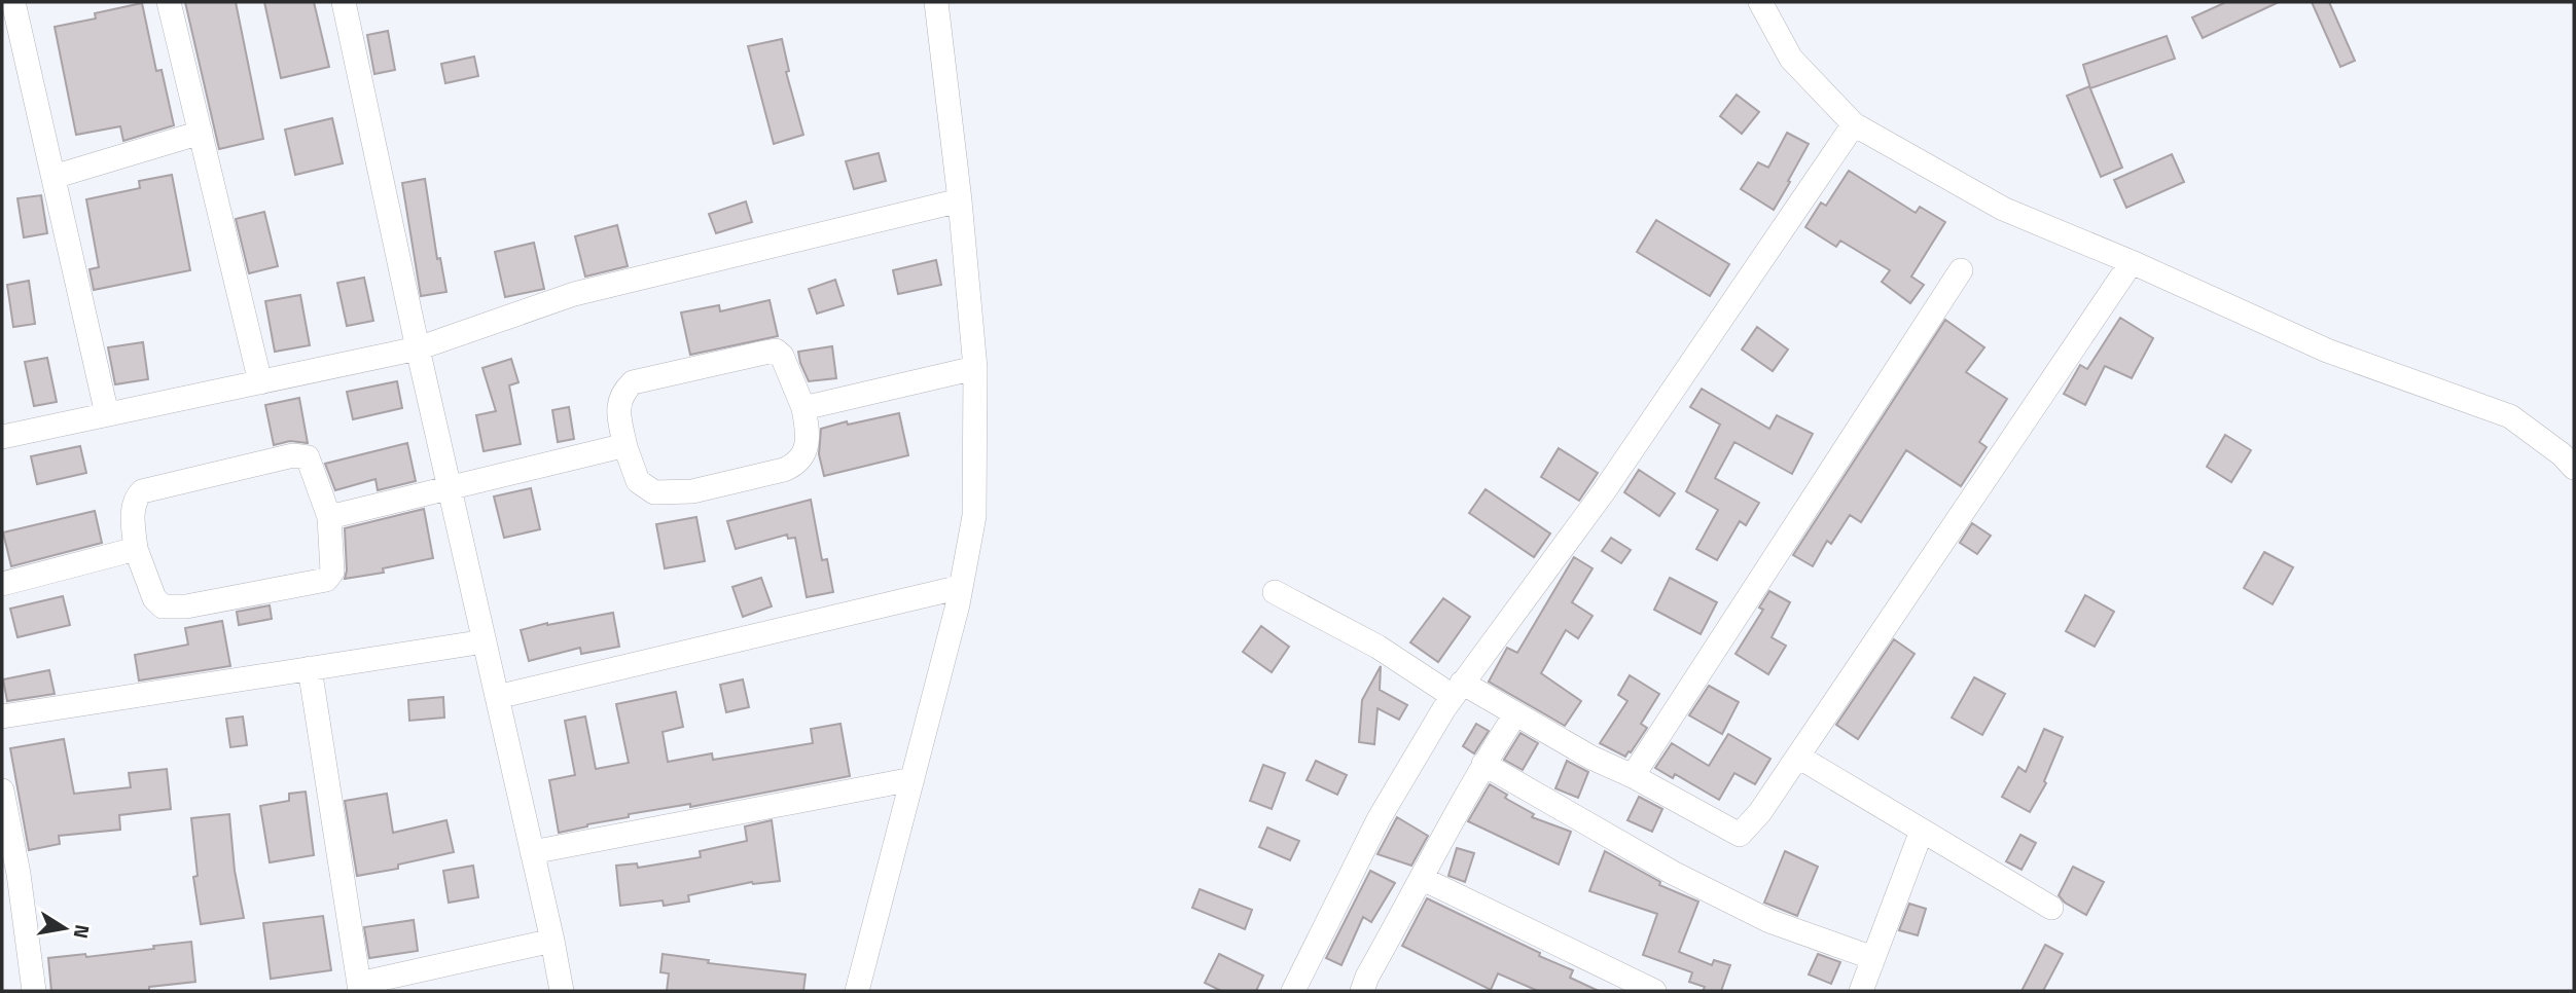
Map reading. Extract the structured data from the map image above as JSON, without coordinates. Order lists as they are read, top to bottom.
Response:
{
  "north": "right"
}
